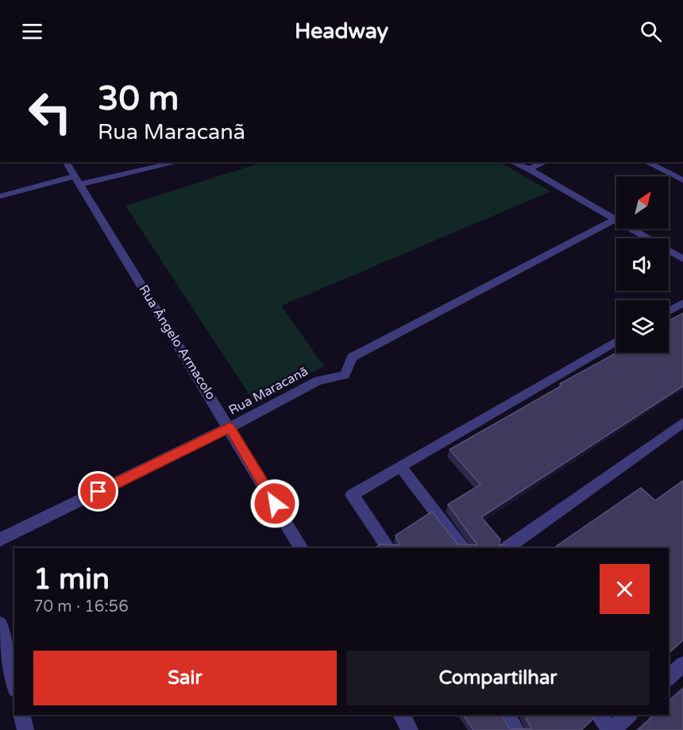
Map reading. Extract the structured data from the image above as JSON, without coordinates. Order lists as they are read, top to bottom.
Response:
{
  "streets": {
    "street": ["Rua Ângelo Armacolo", "Rua Maracanã"]
  },
  "crossings": [
    ["Rua Ângelo Armacolo", "Rua Maracanã"]
  ],
  "north": "top right",
  "page": {
    "header": "Headway",
    "turn": ["30 m", "Rua Maracanã"],
    "heading": ["1 min", "70 m · 16:56"],
    "buttons": ["Sair", "Compartilhar"]
  }
}
